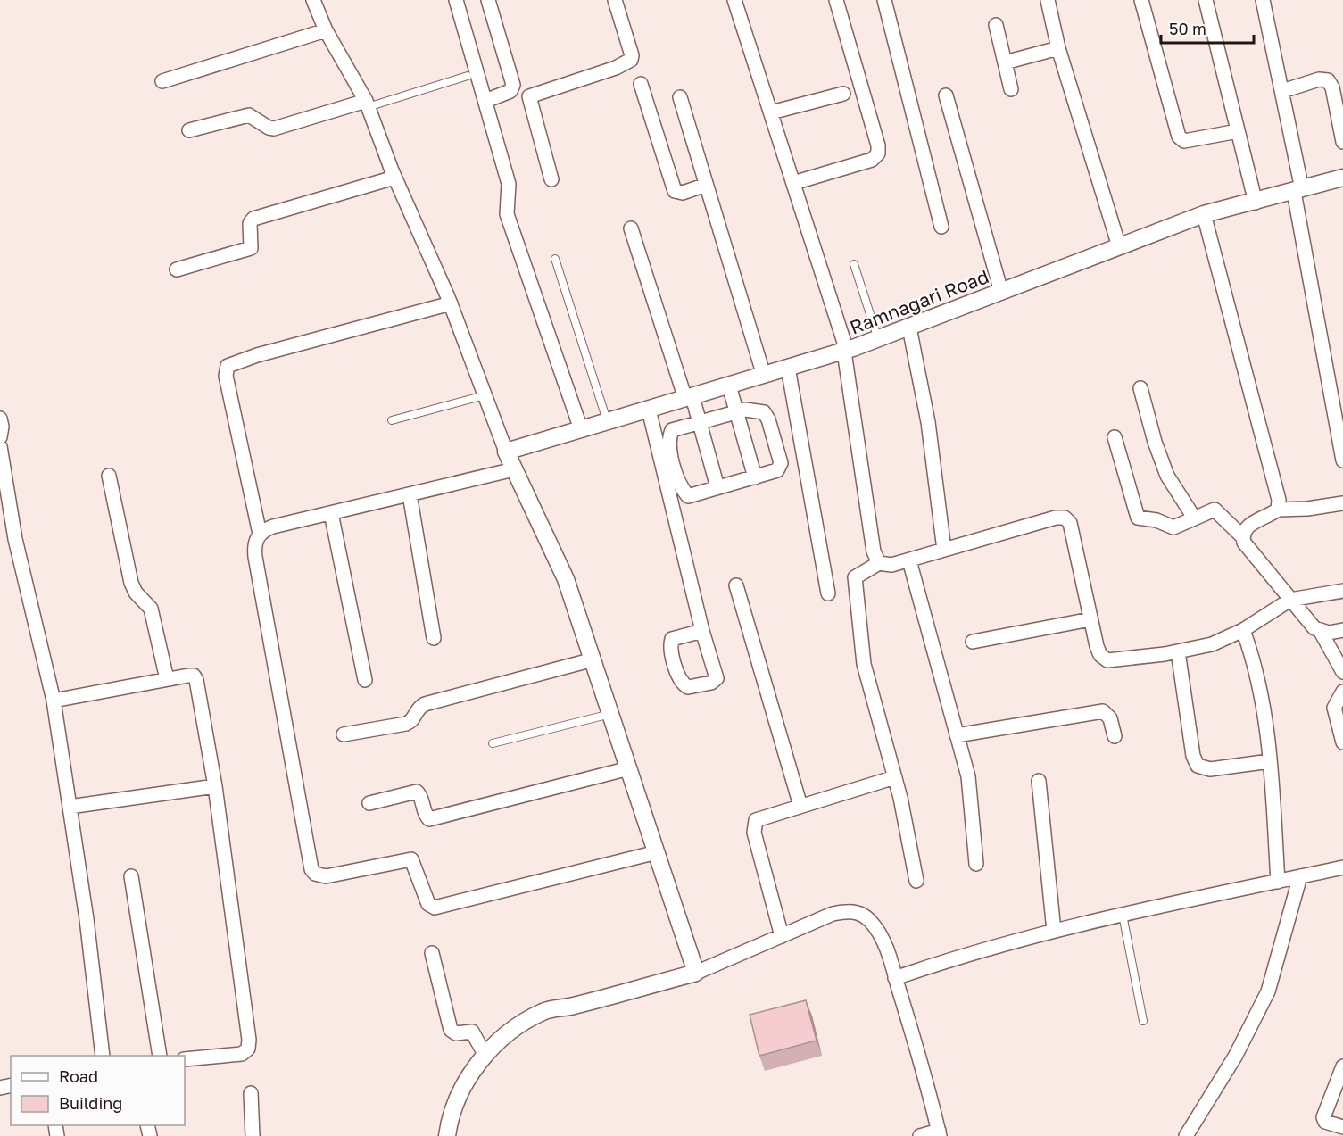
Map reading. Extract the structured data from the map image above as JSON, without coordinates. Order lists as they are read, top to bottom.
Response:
{
  "streets": {
    "street": ["Ramnagari Road"]
  },
  "legend": ["Road", "Building"],
  "scale_bar": "50 m"
}
